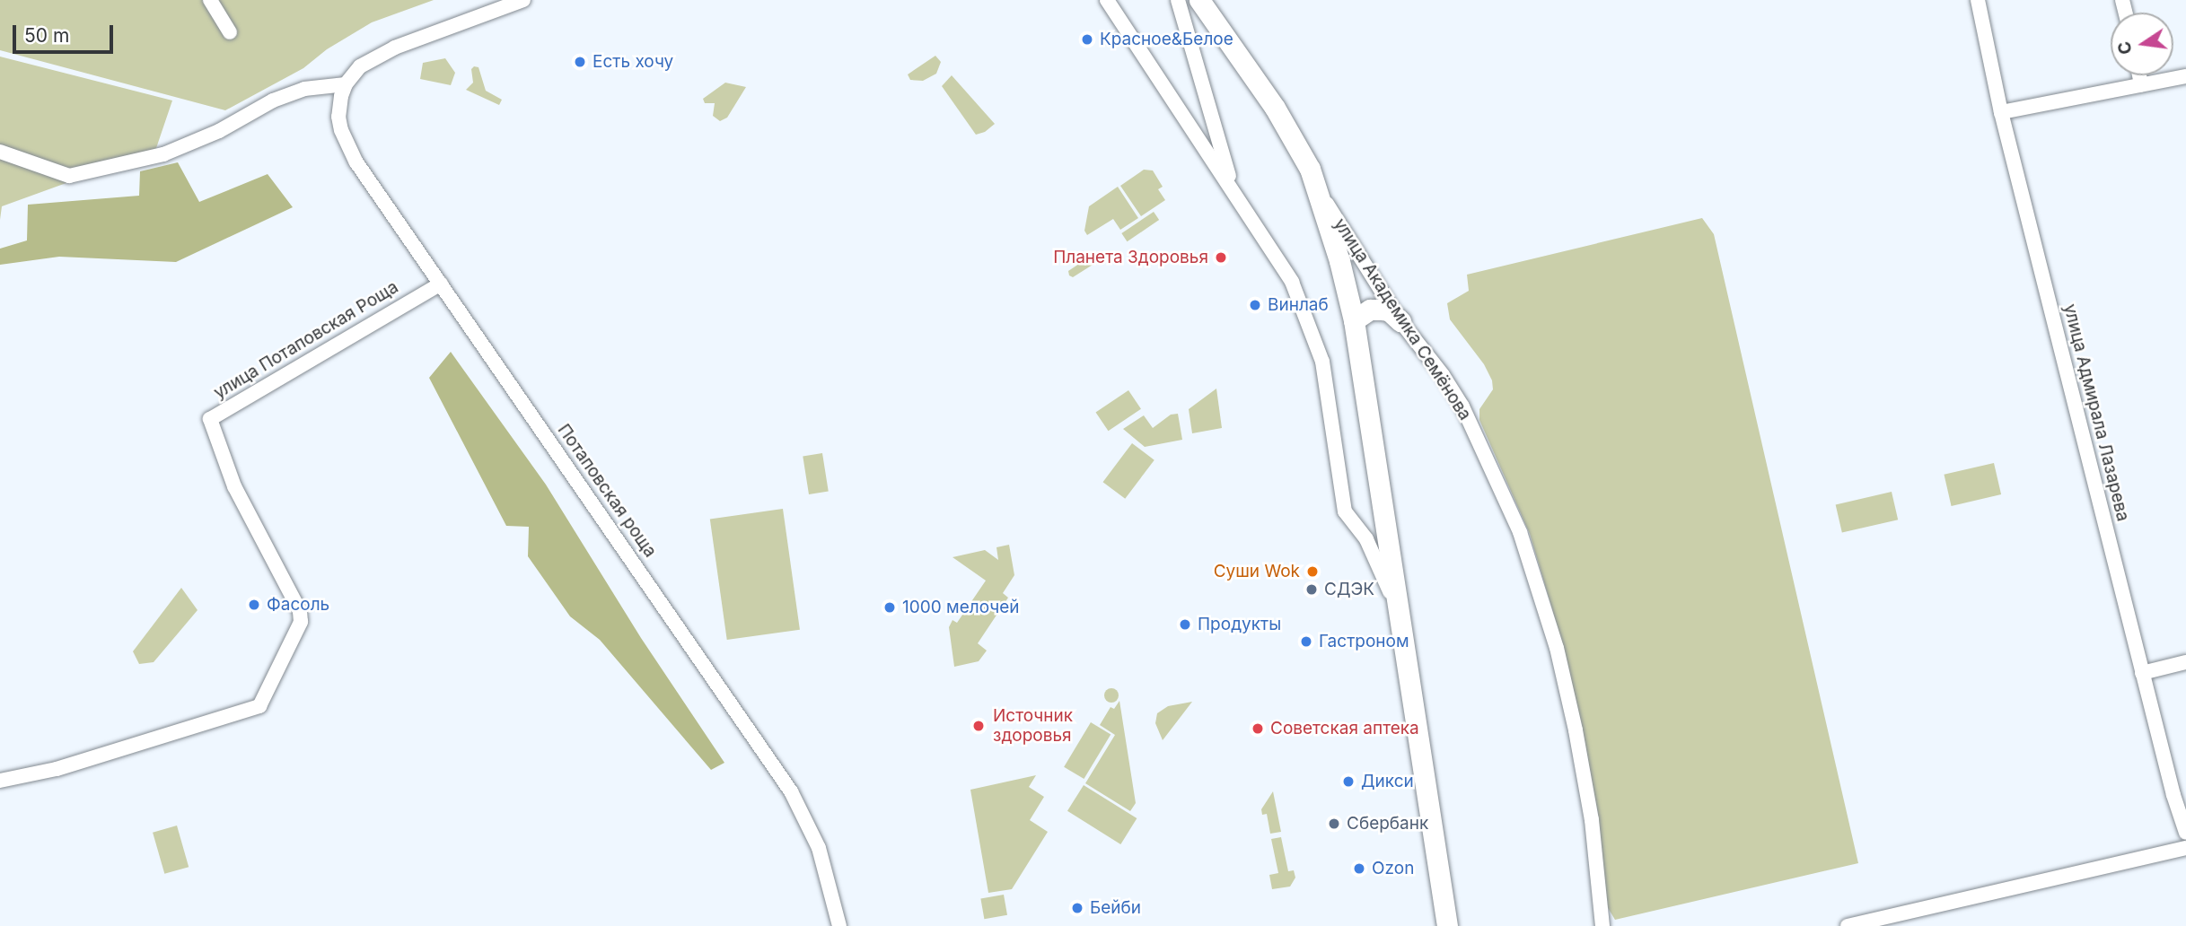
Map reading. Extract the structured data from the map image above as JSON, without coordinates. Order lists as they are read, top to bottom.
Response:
{
  "streets": {
    "main road": ["улица Академика Семёнова"],
    "street": ["улица Потаповская Роща", "улица Адмирала Лазарева", "Потаповская роща"]
  },
  "crossings": [
    ["улица Потаповская Роща", "Потаповская роща"]
  ],
  "places": [
    "Красное&Белое",
    "Есть хочу",
    "Планета Здоровья",
    "Винлаб",
    "Суши Wok",
    "СДЭК",
    "Фасоль",
    "1000 мелочей",
    "Продукты",
    "Гастроном",
    "Источник здоровья",
    "Советская аптека",
    "Дикси",
    "Сбербанк",
    "Ozon",
    "Бейби"
  ],
  "scale_bar": "50 m",
  "north": "left"
}
